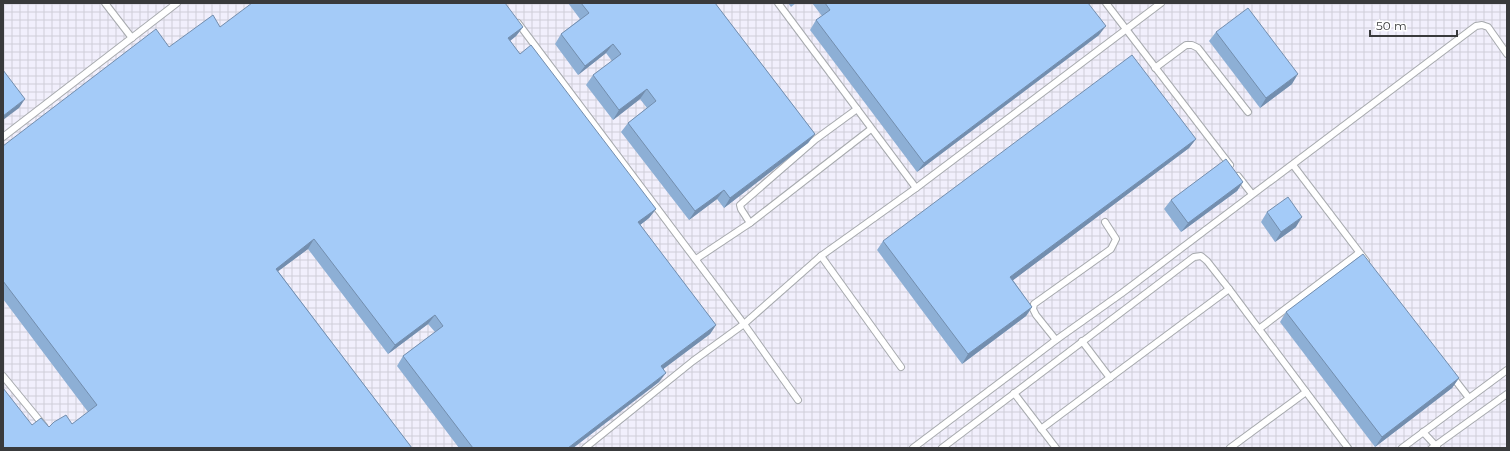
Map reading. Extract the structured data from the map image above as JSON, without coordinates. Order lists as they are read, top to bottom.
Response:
{
  "scale_bar": "50 m"
}
